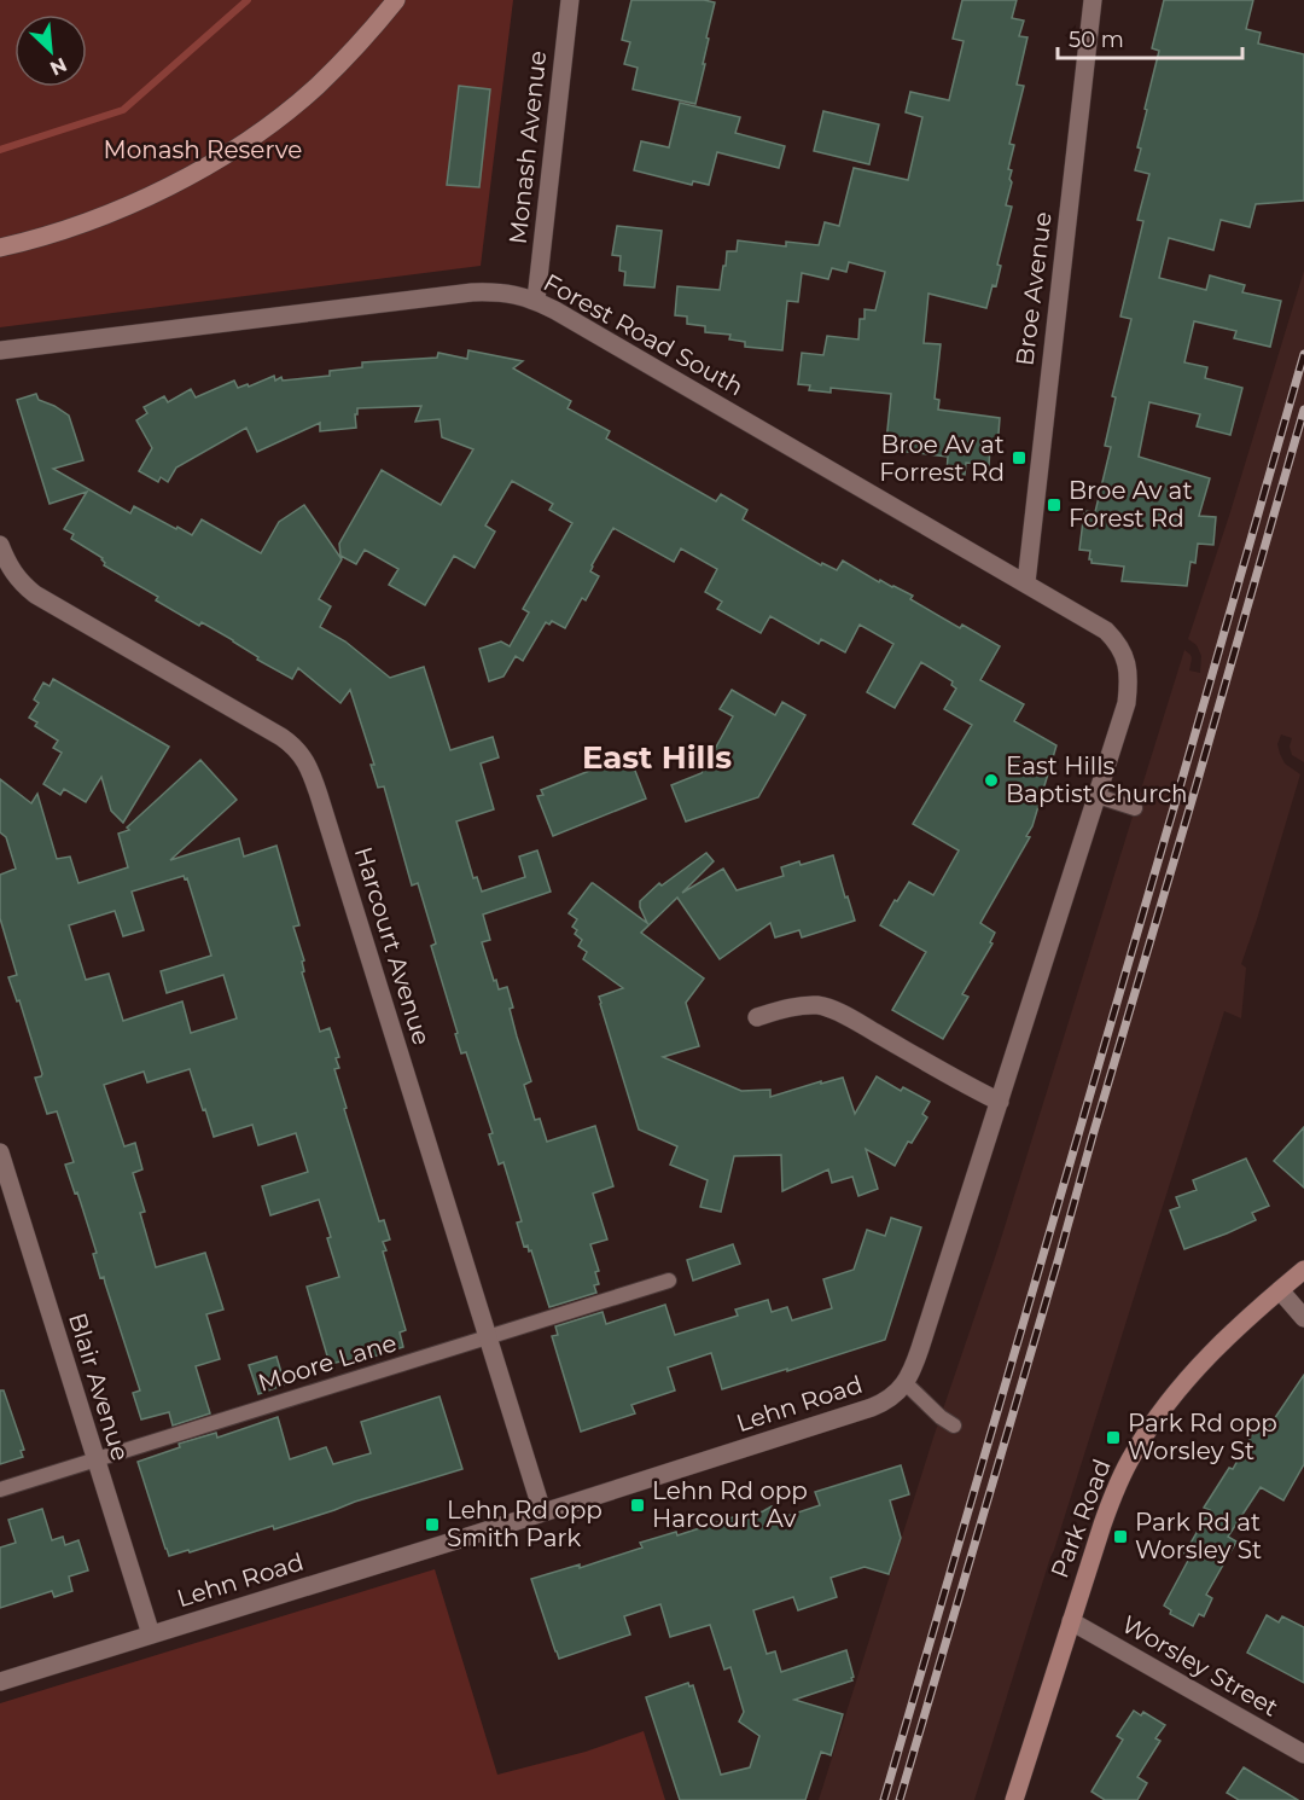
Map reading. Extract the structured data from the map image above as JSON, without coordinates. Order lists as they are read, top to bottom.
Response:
{
  "streets": {
    "main road": ["Park Road"],
    "street": [
      "Monash Avenue",
      "Broe Avenue",
      "Forest Road South",
      "Harcourt Avenue",
      "Blair Avenue",
      "Lehn Road",
      "Worsley Street"
    ],
    "lane": ["Moore Lane"]
  },
  "crossings": [
    ["Monash Avenue", "Forest Road South"],
    ["Broe Avenue", "Forest Road South"],
    ["Forest Road South", "Lehn Road"],
    ["Harcourt Avenue", "Moore Lane"],
    ["Harcourt Avenue", "Lehn Road"],
    ["Moore Lane", "Blair Avenue"],
    ["Blair Avenue", "Lehn Road"],
    ["Park Road", "Worsley Street"]
  ],
  "districts": ["East Hills"],
  "parks": ["Monash Reserve"],
  "places": {
    "transit": [
      "Broe Av at Forrest Rd",
      "Broe Av at Forest Rd",
      "Park Rd opp Worsley St",
      "Lehn Rd opp Harcourt Av",
      "Lehn Rd opp Smith Park",
      "Park Rd at Worsley St"
    ],
    "other": ["East Hills Baptist Church"]
  },
  "scale_bar": "50 m",
  "north": "bottom right"
}
